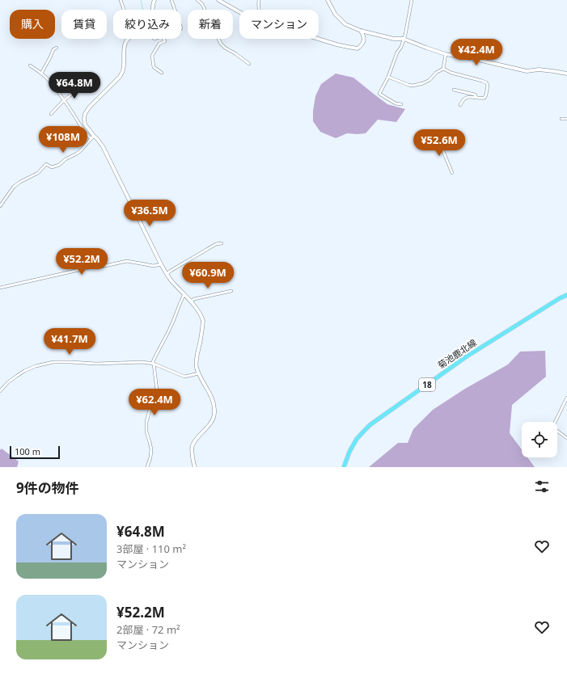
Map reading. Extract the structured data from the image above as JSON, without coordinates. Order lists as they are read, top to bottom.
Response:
{
  "streets": {
    "main road": ["菊池鹿北線", "18"]
  },
  "scale_bar": "100 m",
  "page": {
    "chip": [
      "購入",
      "賃貸",
      "絞り込み",
      "新着",
      "マンション"
    ],
    "price": [
      "¥42.4M",
      "¥64.8M",
      "¥108M",
      "¥52.6M",
      "¥36.5M",
      "¥52.2M",
      "¥60.9M",
      "¥41.7M",
      "¥62.4M"
    ],
    "scale": "100 m",
    "heading": "9件の物件",
    "list": [
      {
        "name": "¥64.8M",
        "note": "3部屋 · 110 m² · マンション"
      },
      {
        "name": "¥52.2M",
        "note": "2部屋 · 72 m² · マンション"
      }
    ]
  }
}
